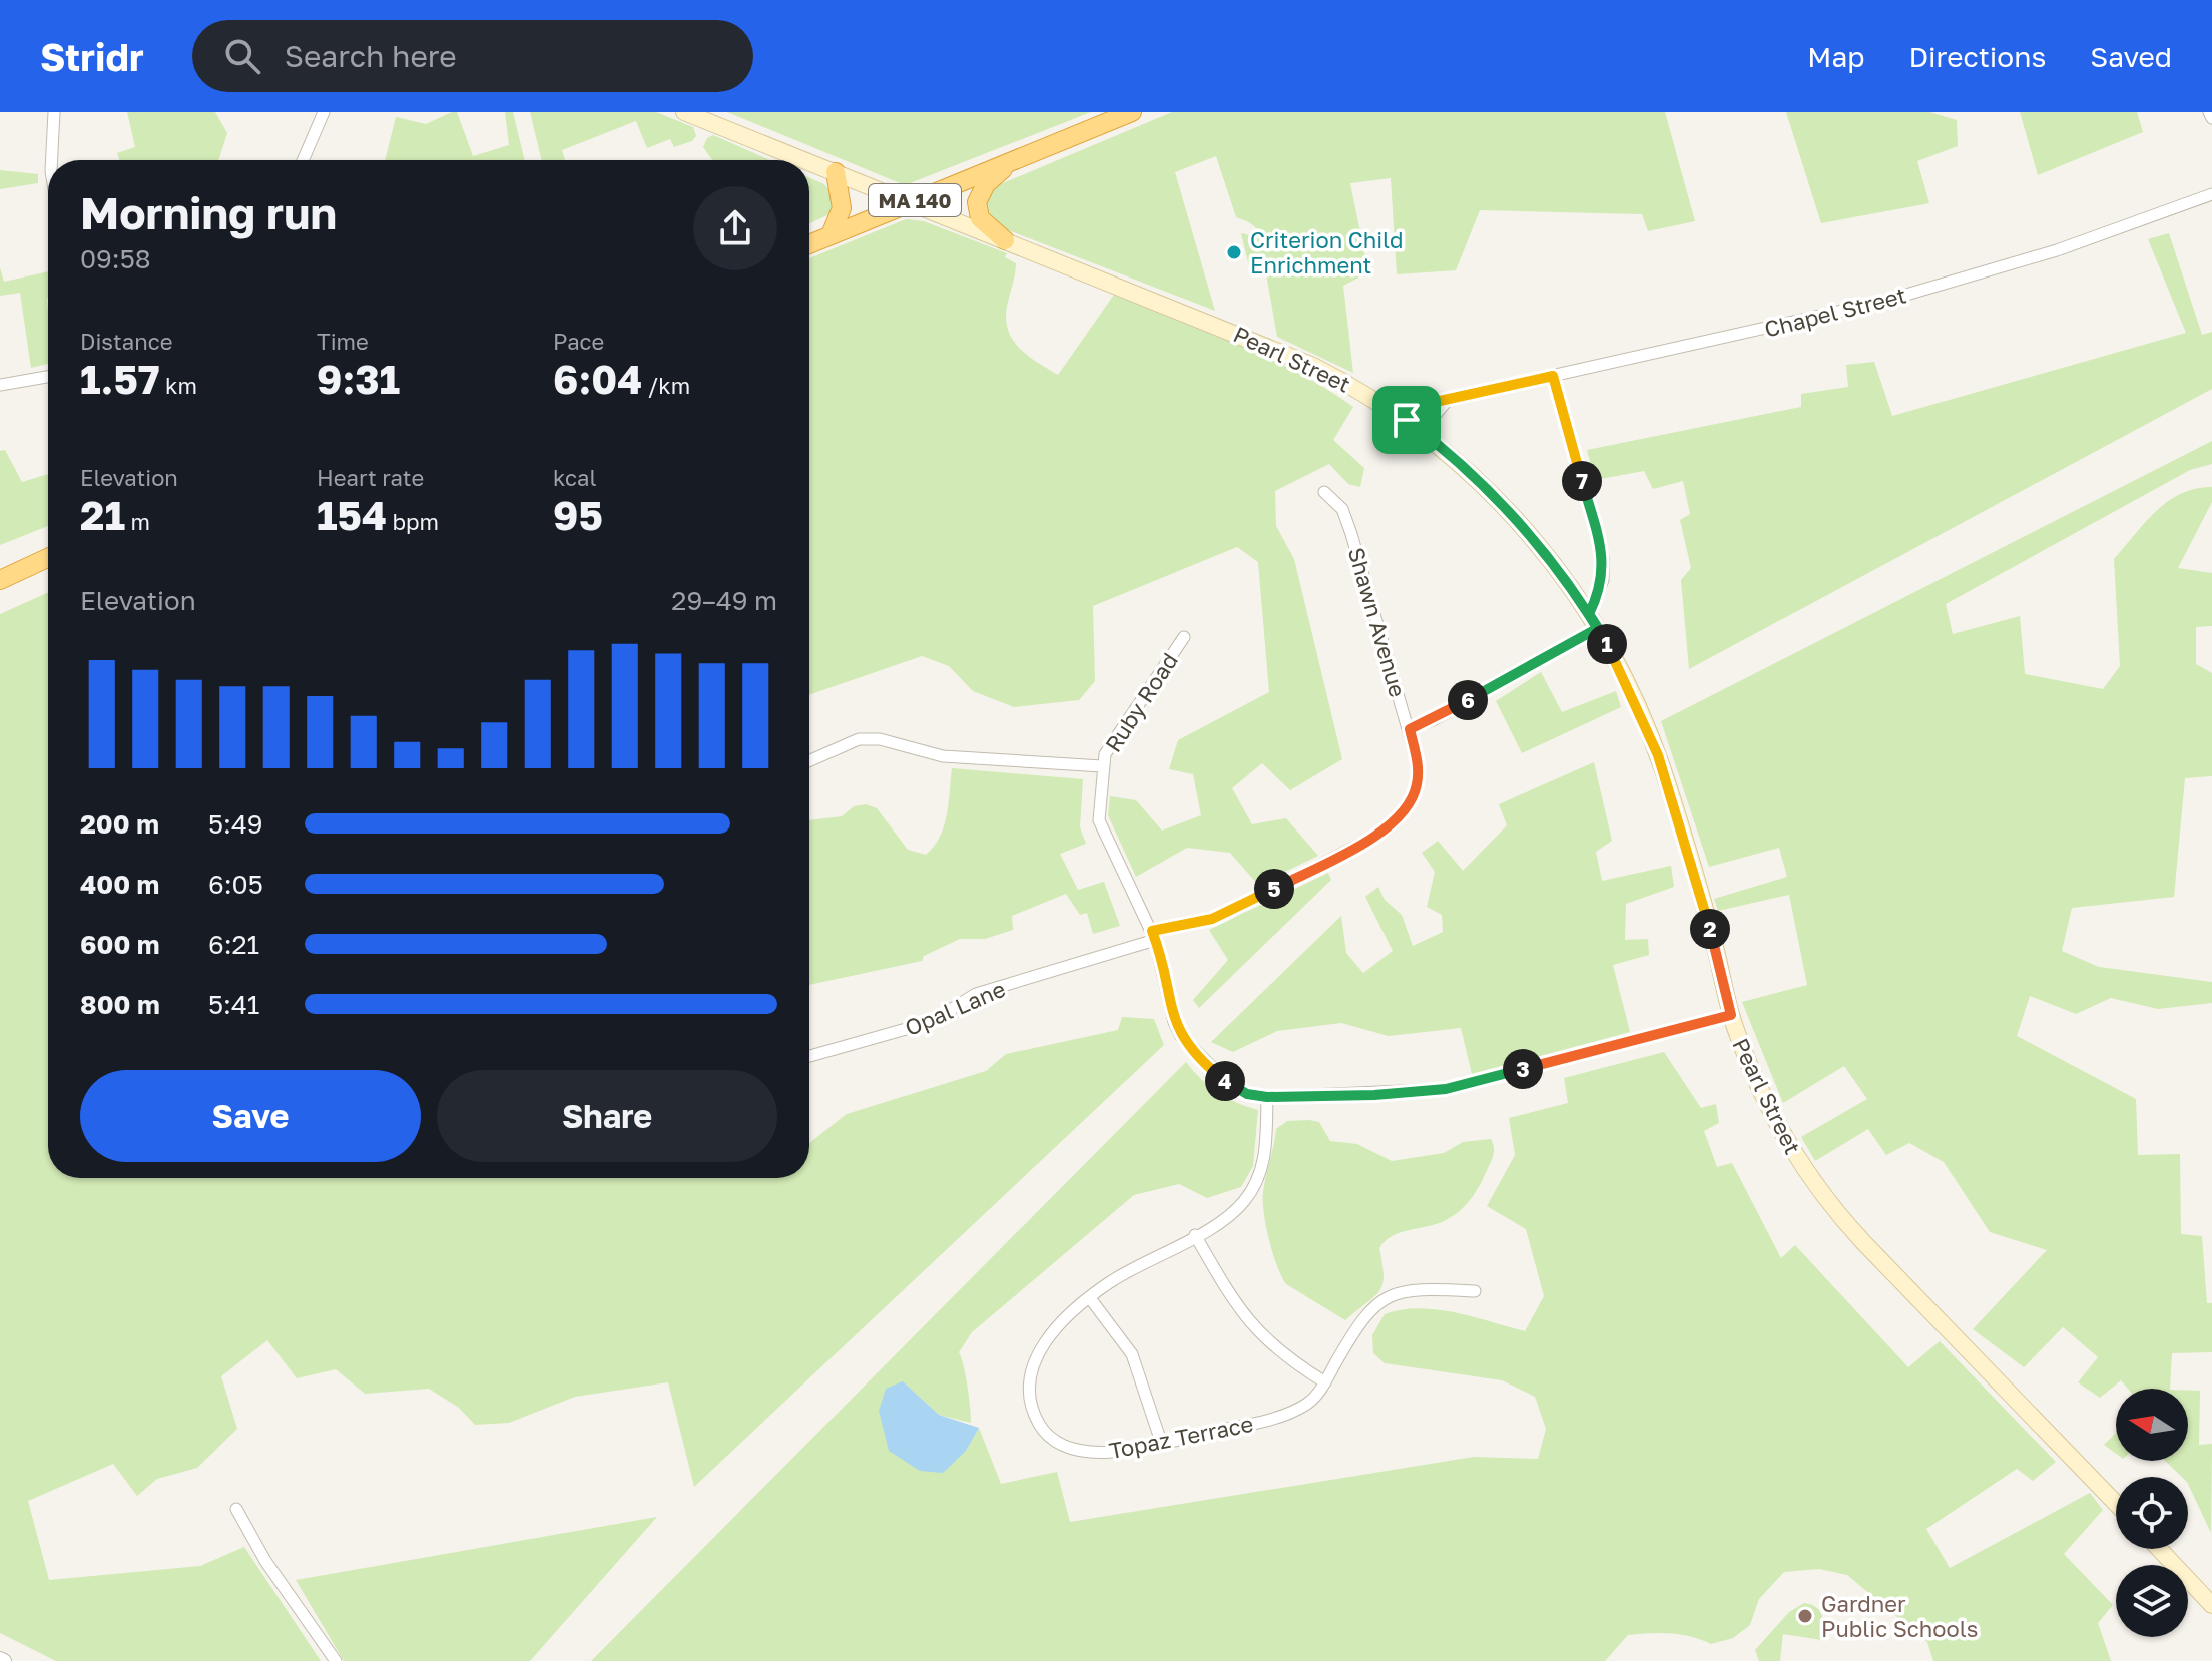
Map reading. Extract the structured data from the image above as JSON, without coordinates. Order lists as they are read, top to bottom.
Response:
{
  "streets": {
    "highway": ["MA 140"],
    "main road": ["Pearl Street"],
    "street": [
      "Chapel Street",
      "Shawn Avenue",
      "Ruby Road",
      "Opal Lane",
      "Topaz Terrace"
    ]
  },
  "crossings": [
    ["MA 140", "Pearl Street"],
    ["Chapel Street", "Pearl Street"],
    ["Pearl Street", "Ruby Road"],
    ["Shawn Avenue", "Ruby Road"],
    ["Shawn Avenue", "Opal Lane"],
    ["Ruby Road", "Opal Lane"],
    ["Ruby Road", "Topaz Terrace"]
  ],
  "places": ["Criterion Child Enrichment", "Gardner Public Schools"],
  "north": "left",
  "page": {
    "header": "Stridr",
    "search": "Search here",
    "nav": ["Map", "Directions", "Saved"],
    "heading": ["Morning run", "09:58"],
    "stats": [
      ["Distance", "1.57 km"],
      ["Time", "9:31"],
      ["Pace", "6:04 /km"],
      ["Elevation", "21 m"],
      ["Heart rate", "154 bpm"],
      ["kcal", "95"]
    ],
    "pins": [
      "7",
      "1",
      "6",
      "5",
      "2",
      "3",
      "4"
    ],
    "chart": ["Elevation", "29–49 m"],
    "list": [
      {
        "name": "200 m",
        "note": "5:49"
      },
      {
        "name": "400 m",
        "note": "6:05"
      },
      {
        "name": "600 m",
        "note": "6:21"
      },
      {
        "name": "800 m",
        "note": "5:41"
      }
    ],
    "buttons": ["Save", "Share"]
  }
}
